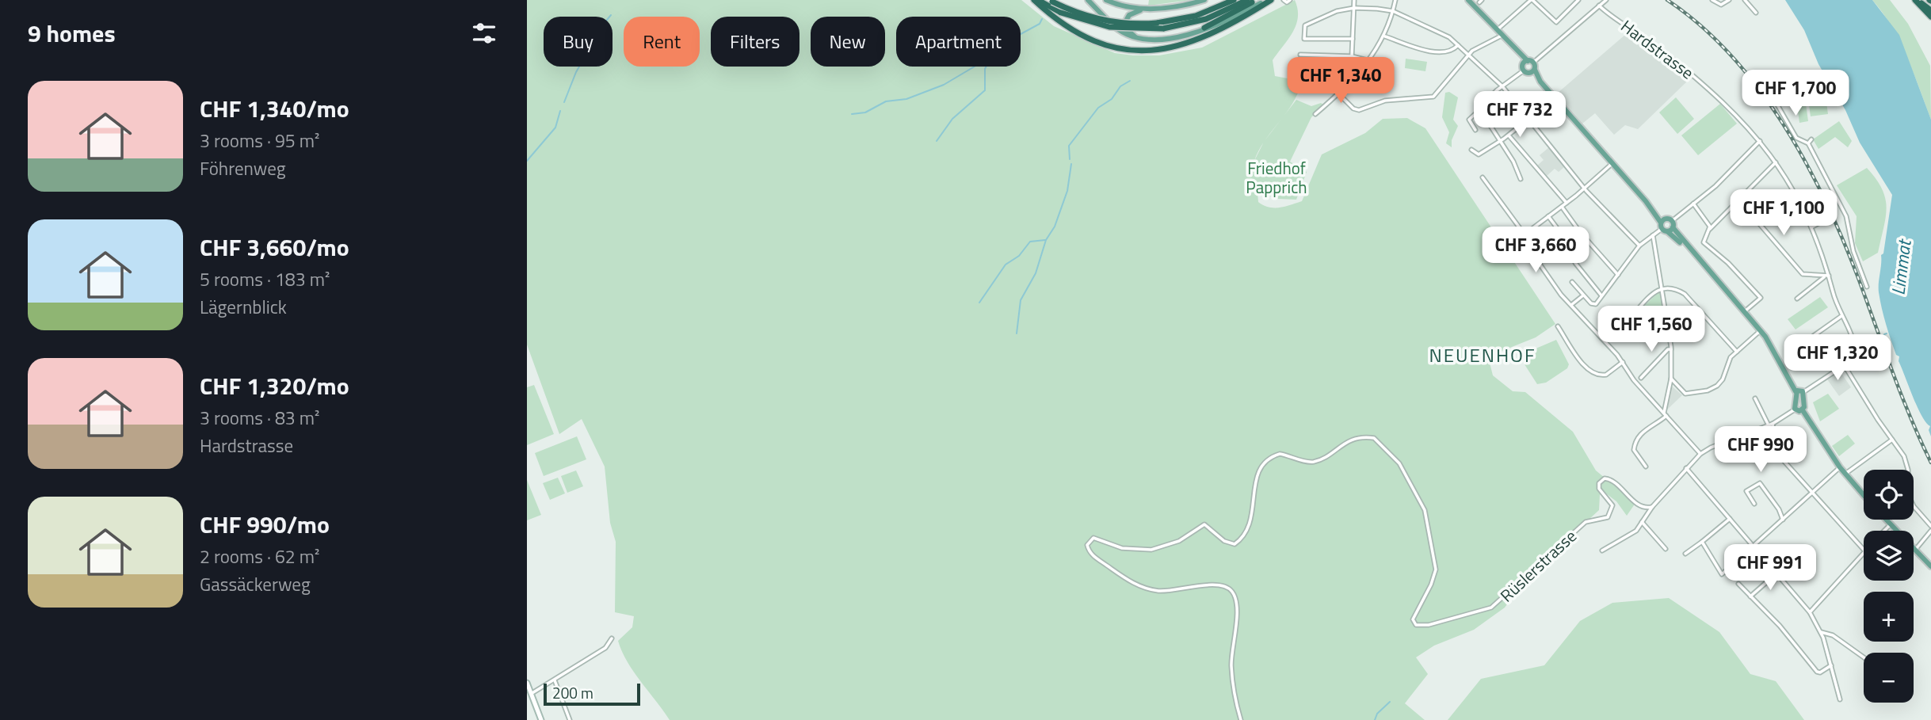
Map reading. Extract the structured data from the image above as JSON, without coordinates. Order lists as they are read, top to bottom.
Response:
{
  "streets": {
    "street": ["Hardstrasse", "Rüslerstrasse"]
  },
  "districts": ["NEUENHOF"],
  "water": ["Limmat"],
  "parks": ["Friedhof Papprich"],
  "scale_bar": "200 m",
  "page": {
    "heading": "9 homes",
    "chip": [
      "Buy",
      "Rent",
      "Filters",
      "New",
      "Apartment"
    ],
    "price": [
      "CHF 1,340",
      "CHF 1,700",
      "CHF 732",
      "CHF 1,100",
      "CHF 3,660",
      "CHF 1,560",
      "CHF 1,320",
      "CHF 990",
      "CHF 991"
    ],
    "list": [
      {
        "name": "CHF 1,340/mo",
        "note": "3 rooms · 95 m² · Föhrenweg"
      },
      {
        "name": "CHF 3,660/mo",
        "note": "5 rooms · 183 m² · Lägernblick"
      },
      {
        "name": "CHF 1,320/mo",
        "note": "3 rooms · 83 m² · Hardstrasse"
      },
      {
        "name": "CHF 990/mo",
        "note": "2 rooms · 62 m² · Gassäckerweg"
      }
    ],
    "map_buttons": ["+", "−"],
    "scale": "200 m"
  }
}
